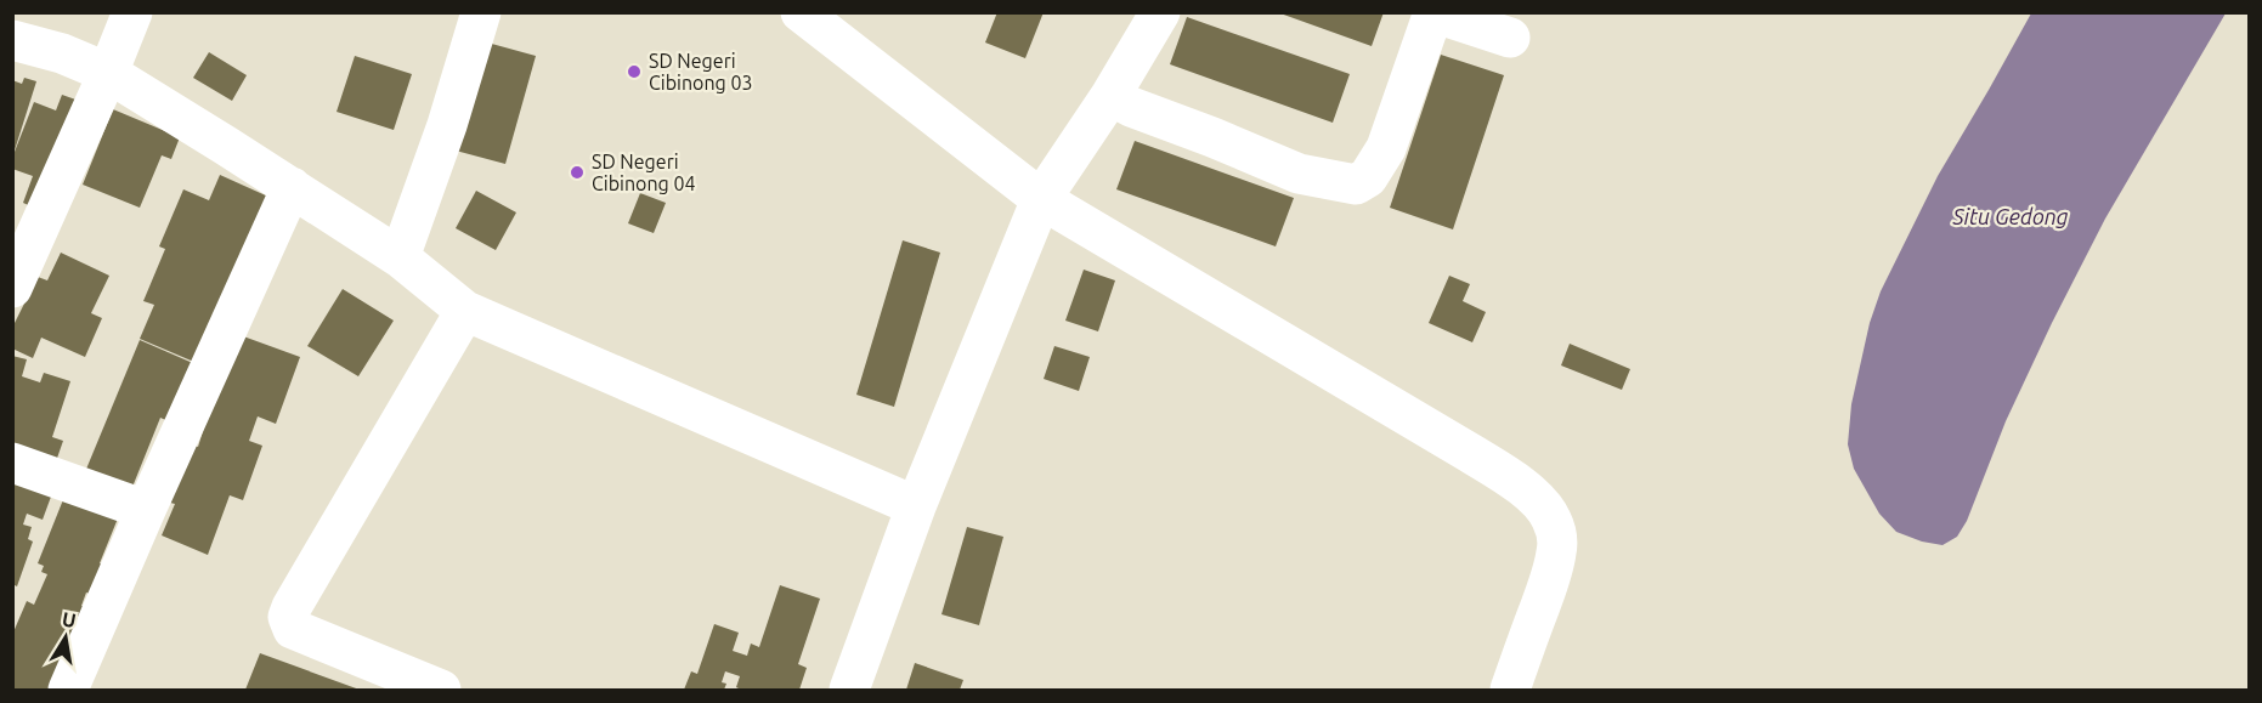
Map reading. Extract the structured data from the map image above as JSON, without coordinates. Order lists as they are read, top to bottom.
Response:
{
  "water": ["Situ Gedong"],
  "places": ["SD Negeri Cibinong 03", "SD Negeri Cibinong 04"],
  "north": "top"
}
